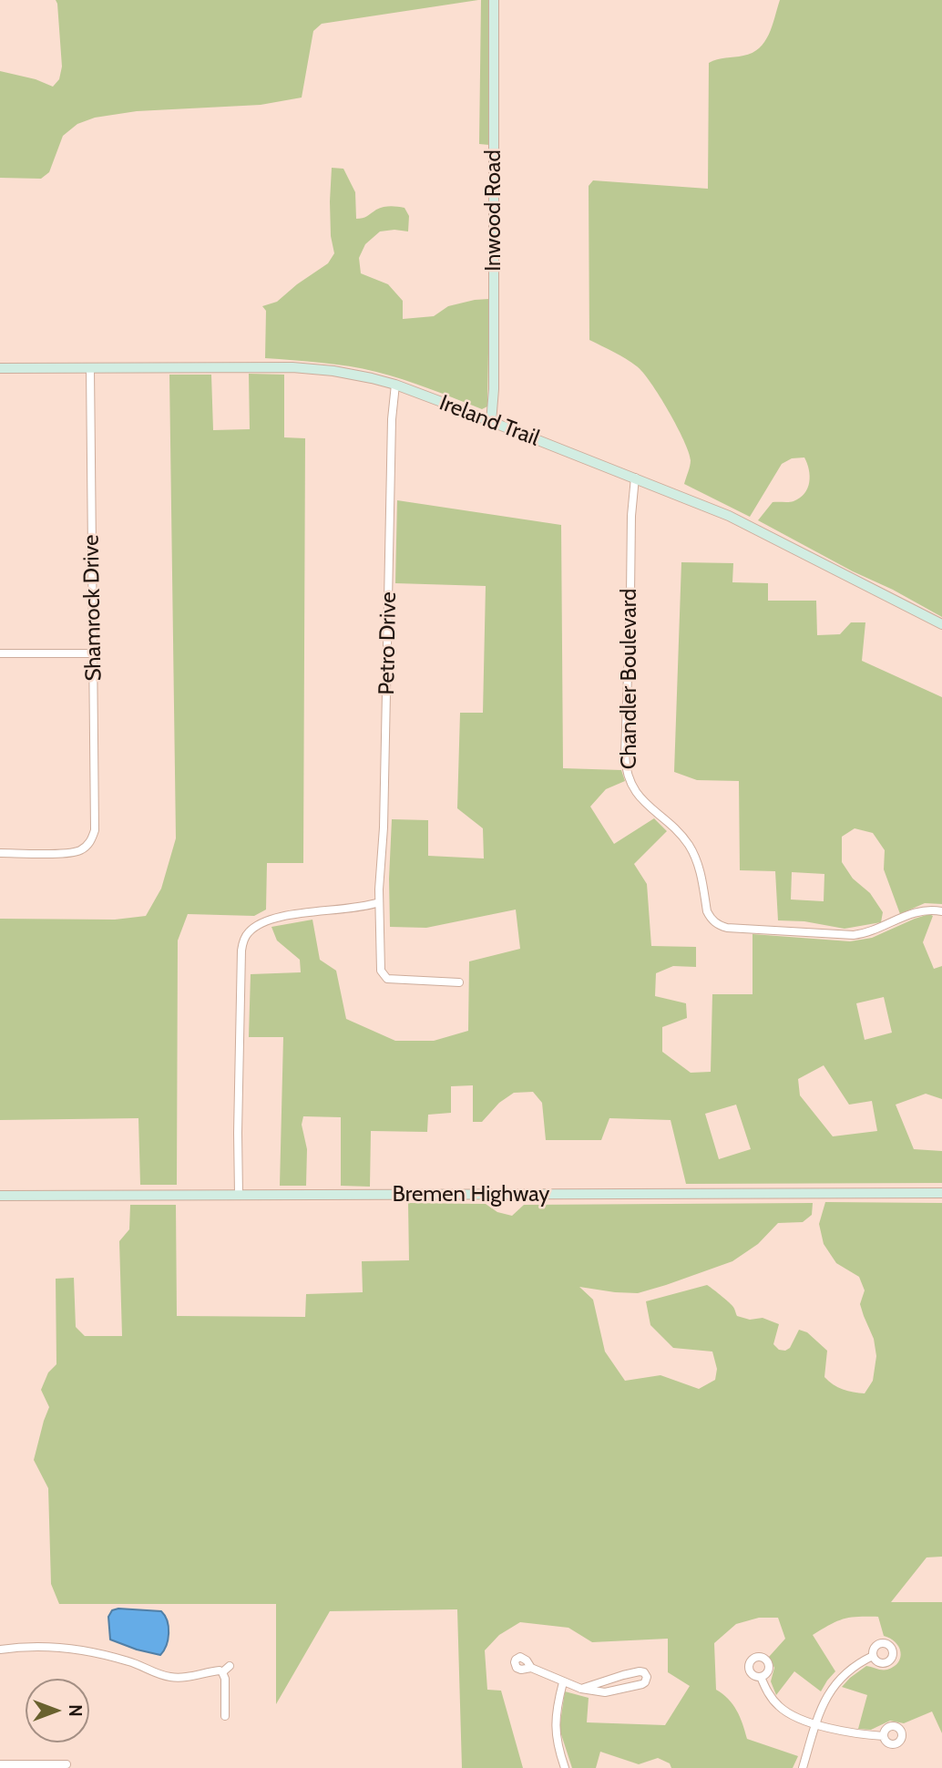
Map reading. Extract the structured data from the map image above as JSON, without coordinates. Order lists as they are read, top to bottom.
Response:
{
  "streets": {
    "street": [
      "Inwood Road",
      "Ireland Trail",
      "Shamrock Drive",
      "Petro Drive",
      "Chandler Boulevard",
      "Bremen Highway"
    ]
  },
  "crossings": [
    ["Inwood Road", "Ireland Trail"],
    ["Ireland Trail", "Shamrock Drive"],
    ["Ireland Trail", "Petro Drive"],
    ["Ireland Trail", "Chandler Boulevard"]
  ],
  "north": "right"
}
